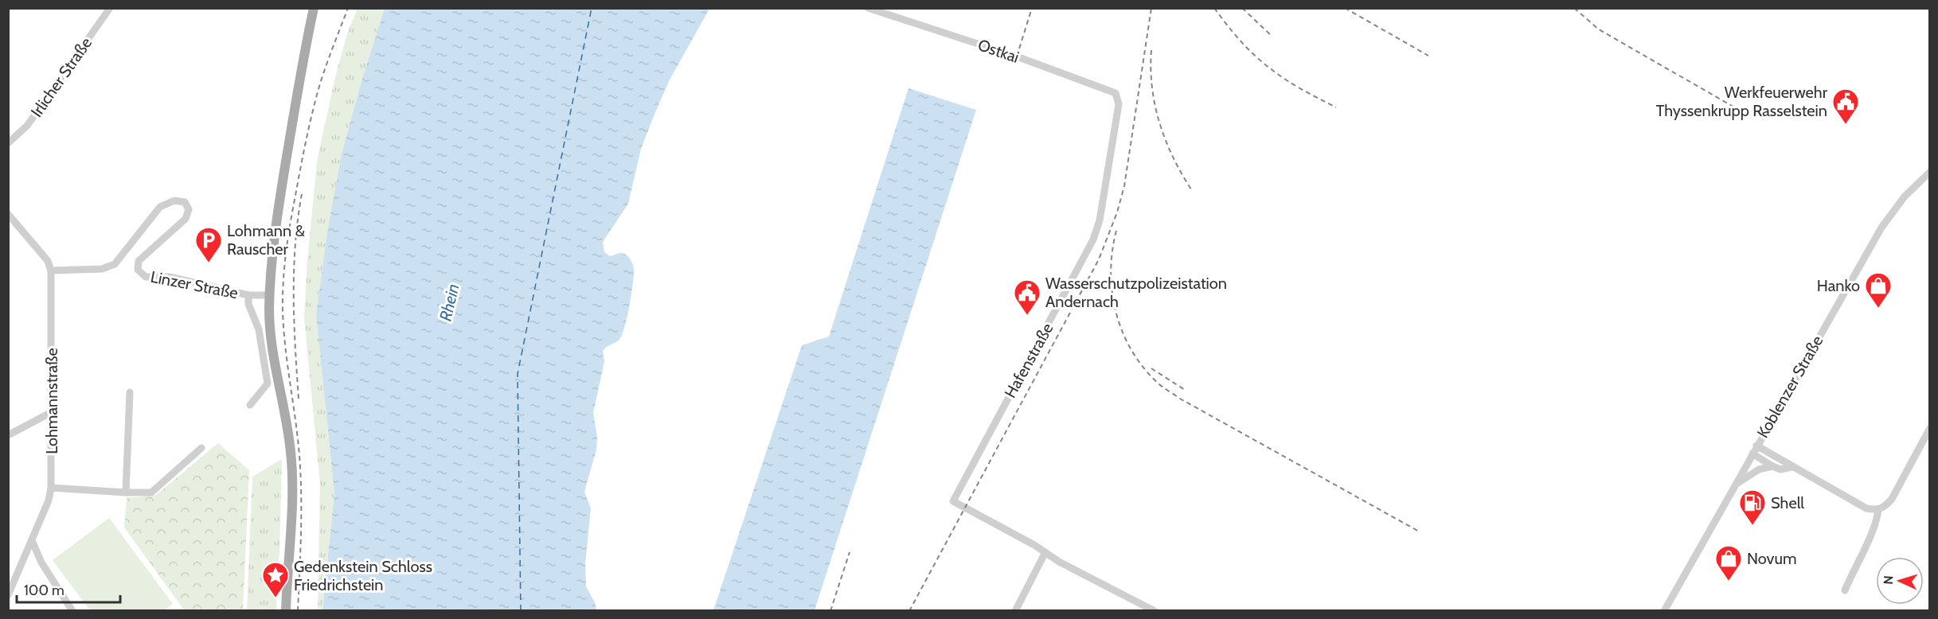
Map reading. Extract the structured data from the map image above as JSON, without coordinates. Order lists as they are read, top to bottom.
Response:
{
  "streets": {
    "street": [
      "Ostkai",
      "Irlicher Straße",
      "Linzer Straße",
      "Hafenstraße",
      "Koblenzer Straße",
      "Lohmannstraße"
    ]
  },
  "crossings": [
    ["Ostkai", "Hafenstraße"],
    ["Linzer Straße", "Lohmannstraße"]
  ],
  "water": ["Rhein"],
  "places": {
    "public building": ["Werkfeuerwehr Thyssenkrupp Rasselstein", "Wasserschutzpolizeistation Andernach"],
    "parking": ["Lohmann & Rauscher"],
    "shop": ["Hanko", "Novum"],
    "fuel station": ["Shell"],
    "place": ["Gedenkstein Schloss Friedrichstein"]
  },
  "scale_bar": "100 m",
  "north": "left"
}
